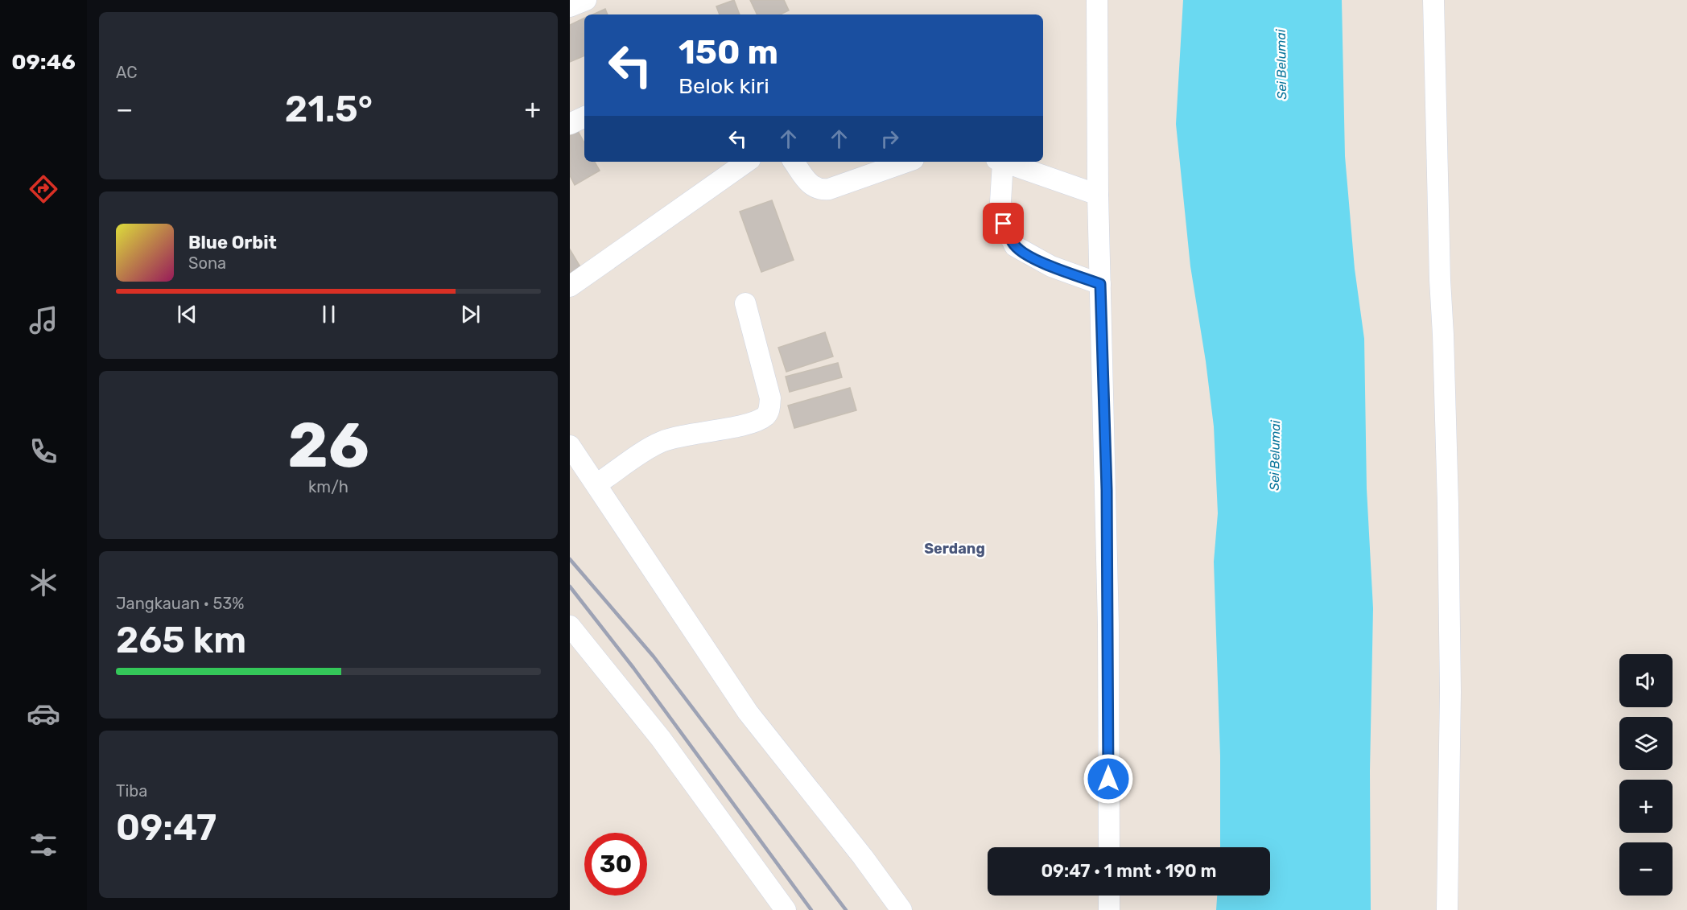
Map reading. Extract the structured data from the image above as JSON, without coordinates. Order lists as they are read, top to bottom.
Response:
{
  "districts": ["Serdang"],
  "water": ["Sei Belumai"],
  "page": {
    "tabs": "09:46",
    "tile": [
      "AC",
      ["26", "km/h"],
      ["Jangkauan · 53%", "265 km"],
      ["Tiba", "09:47"]
    ],
    "turn": ["150 m", "Belok kiri"],
    "heat": ["−", "21.5°", "+"],
    "song": ["Blue Orbit", "Sona"],
    "map_buttons": ["+", "−"],
    "limit": "30",
    "trip": "09:47 · 1 mnt · 190 m"
  }
}
